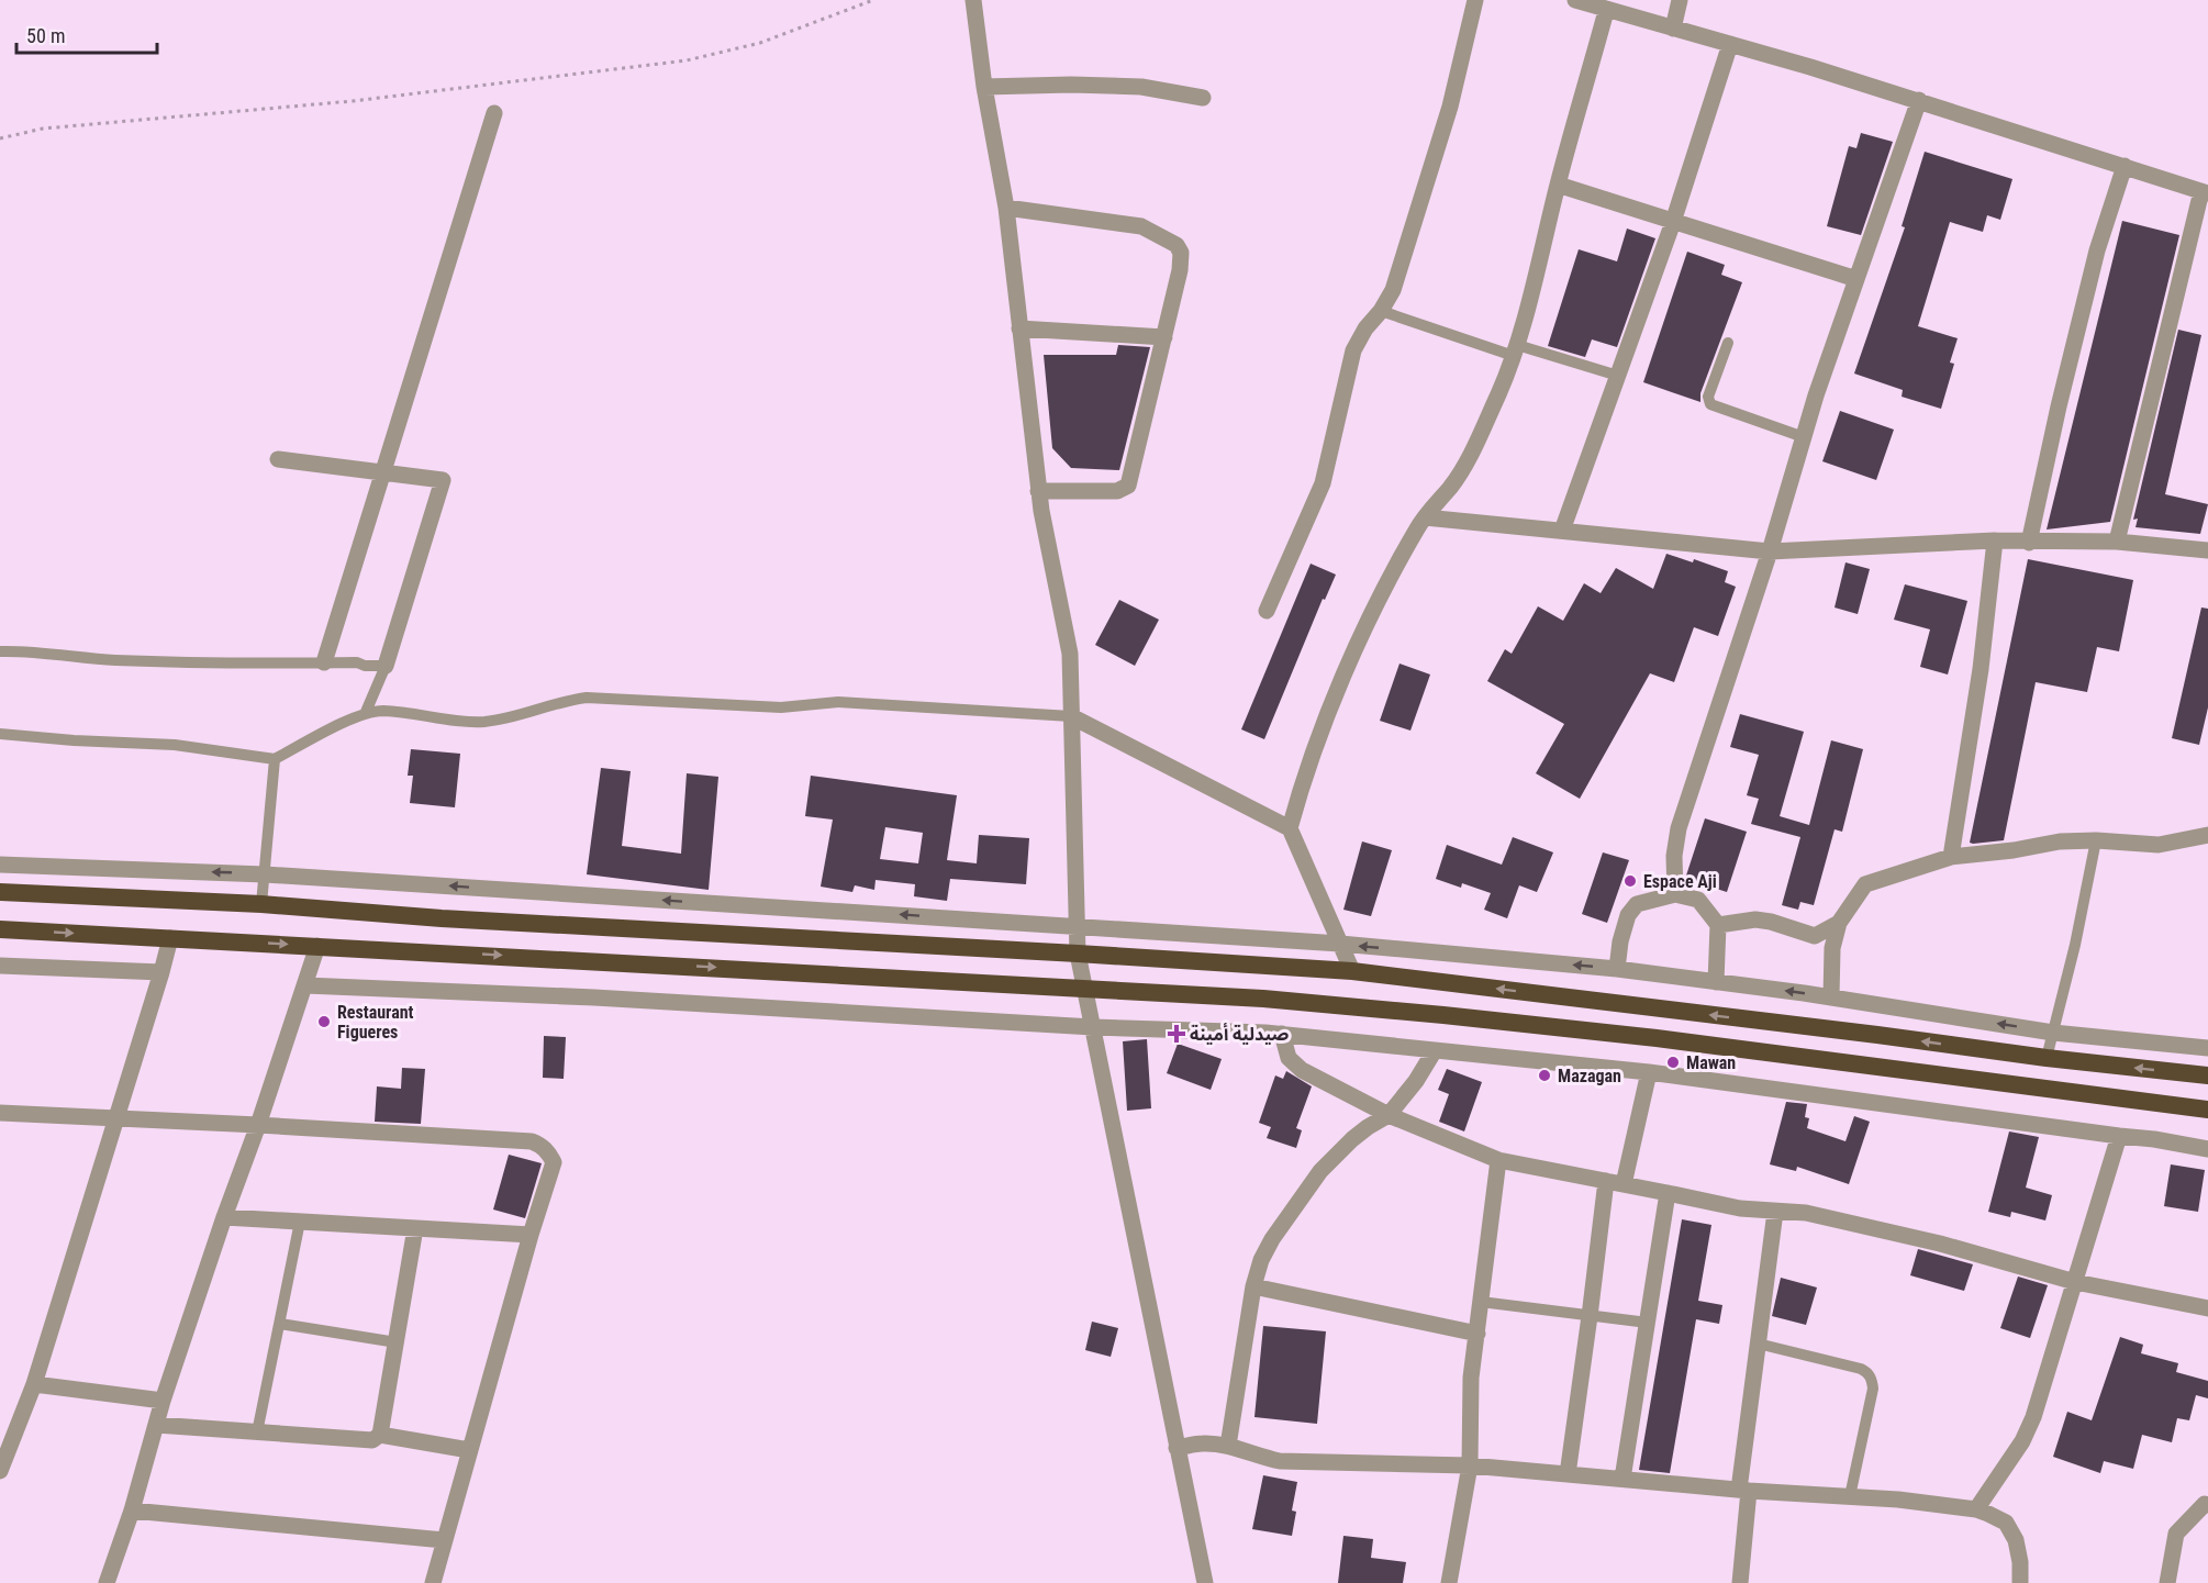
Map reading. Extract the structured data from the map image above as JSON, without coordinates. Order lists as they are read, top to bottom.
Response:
{
  "places": {
    "other": [
      "Espace Aji",
      "Restaurant Figueres",
      "Mawan",
      "Mazagan"
    ],
    "health": ["صيدلية أمينة"]
  },
  "scale_bar": "50 m"
}
